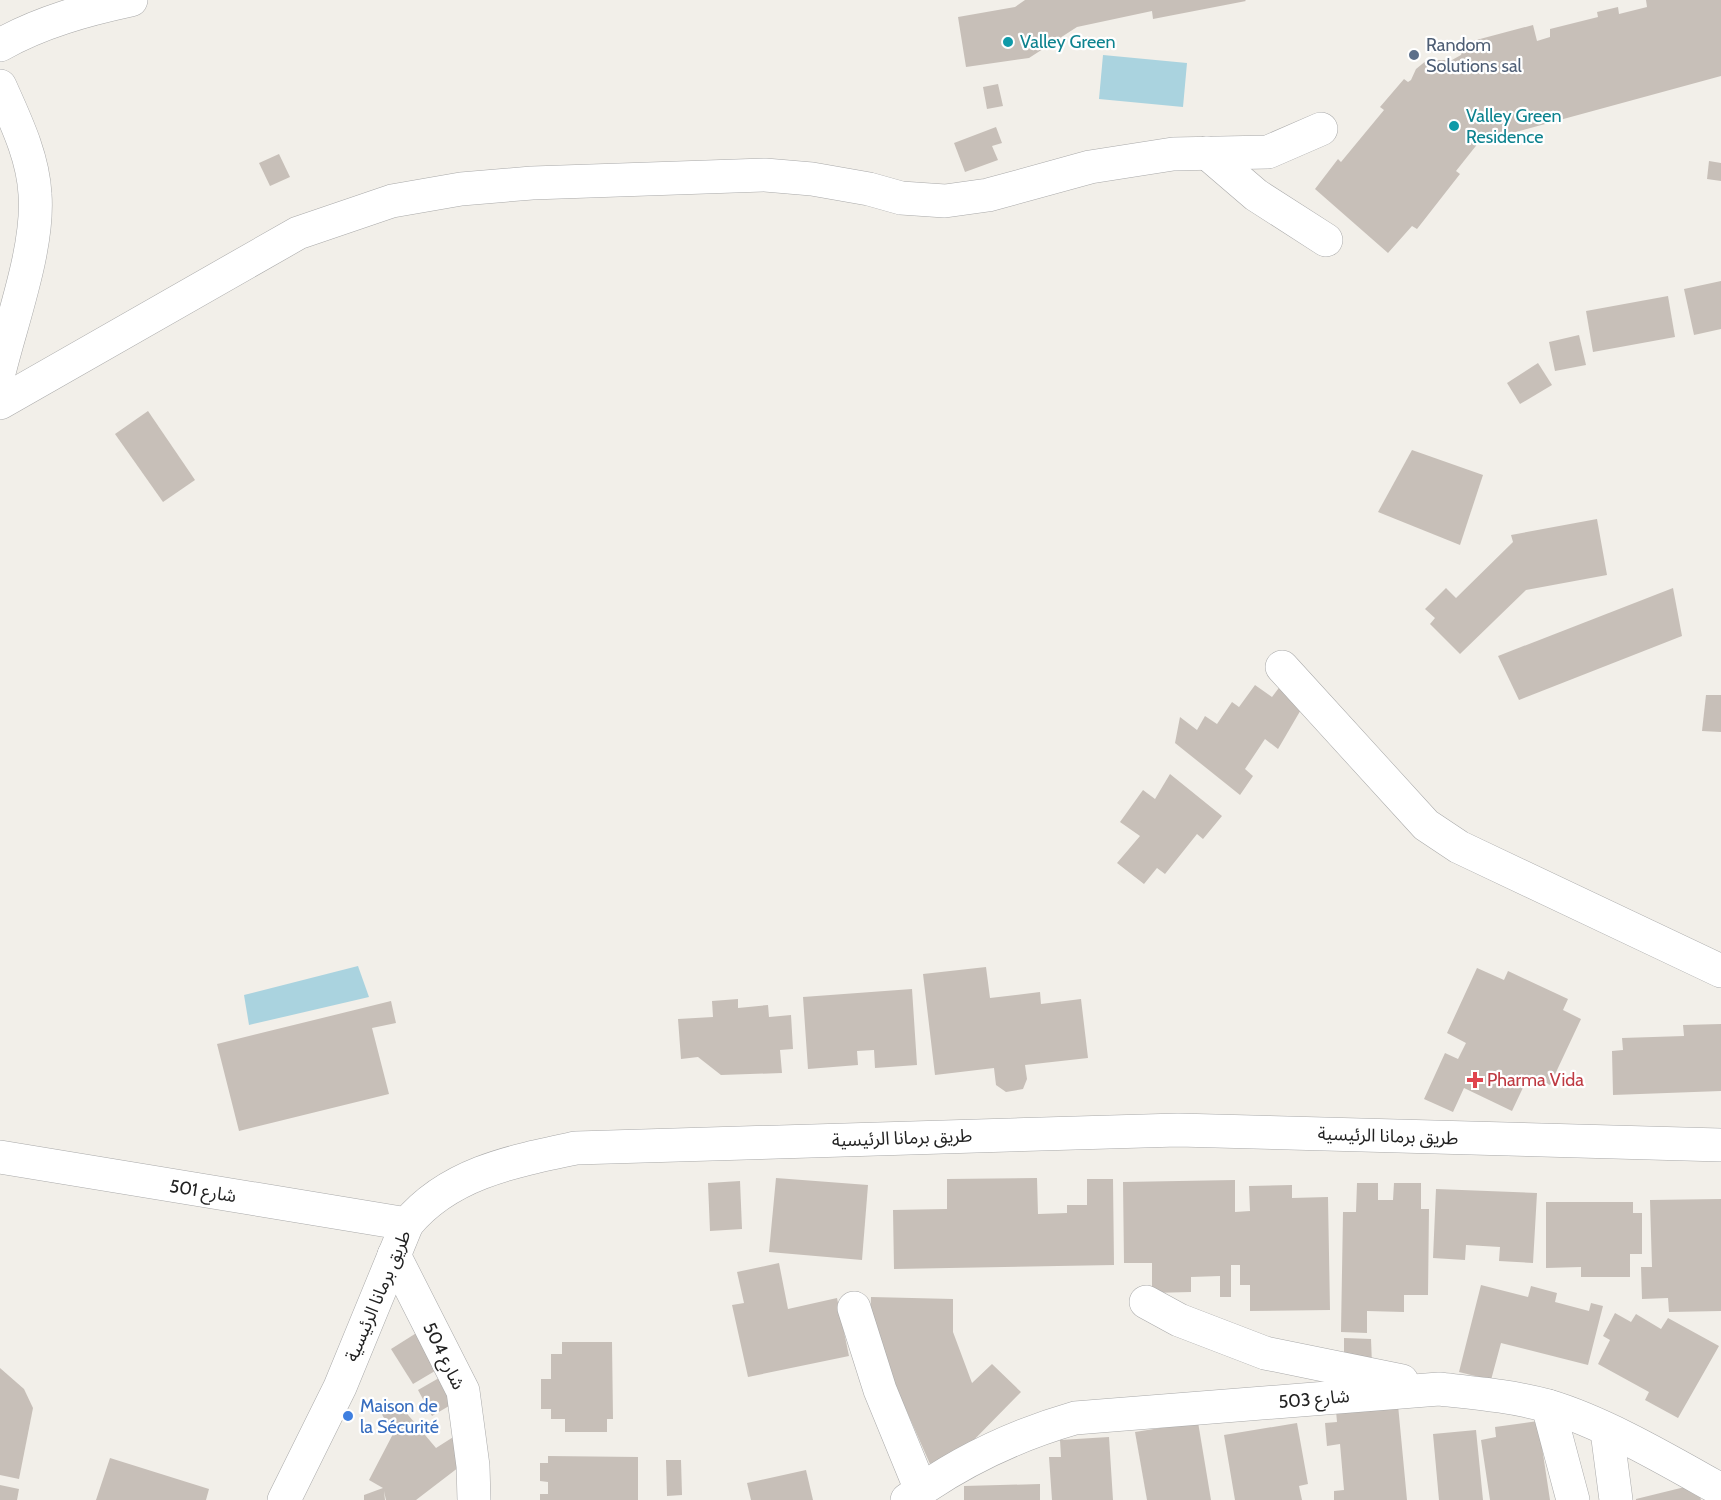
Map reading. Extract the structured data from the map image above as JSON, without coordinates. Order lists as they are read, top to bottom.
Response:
{
  "streets": {
    "street": [
      "طريق برمانا الرئيسية",
      "شارع 501",
      "شارع 504",
      "شارع 503"
    ]
  },
  "crossings": [
    ["طريق برمانا الرئيسية", "شارع 501"],
    ["طريق برمانا الرئيسية", "شارع 504"]
  ],
  "places": {
    "other": [
      "Valley Green",
      "Random Solutions sal",
      "Valley Green Residence",
      "Maison de la Sécurité"
    ],
    "health": ["Pharma Vida"]
  }
}
